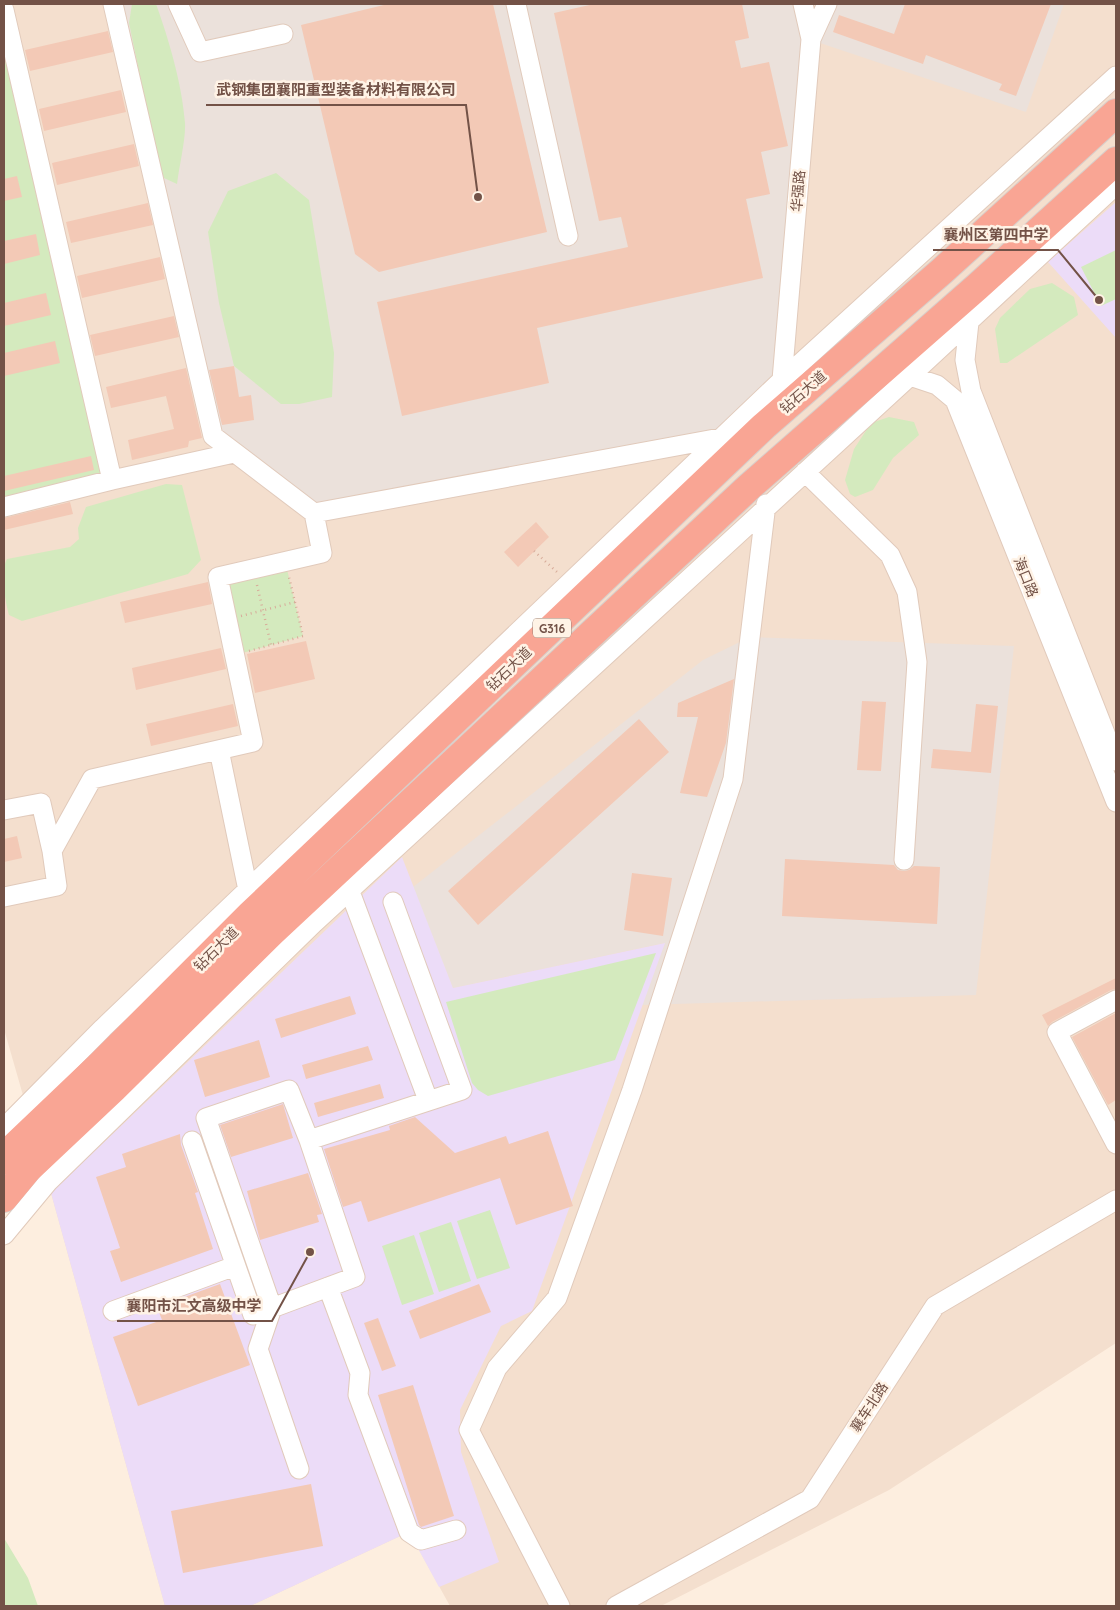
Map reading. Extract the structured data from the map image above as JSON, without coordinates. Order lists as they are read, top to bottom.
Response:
{
  "streets": {
    "highway": ["钻石大道", "G316"],
    "street": ["华强路", "海口路", "襄车北路"]
  },
  "crossings": [
    ["华强路", "钻石大道"]
  ],
  "places": ["武钢集团襄阳重型装备材料有限公司", "襄州区第四中学", "襄阳市汇文高级中学"]
}
